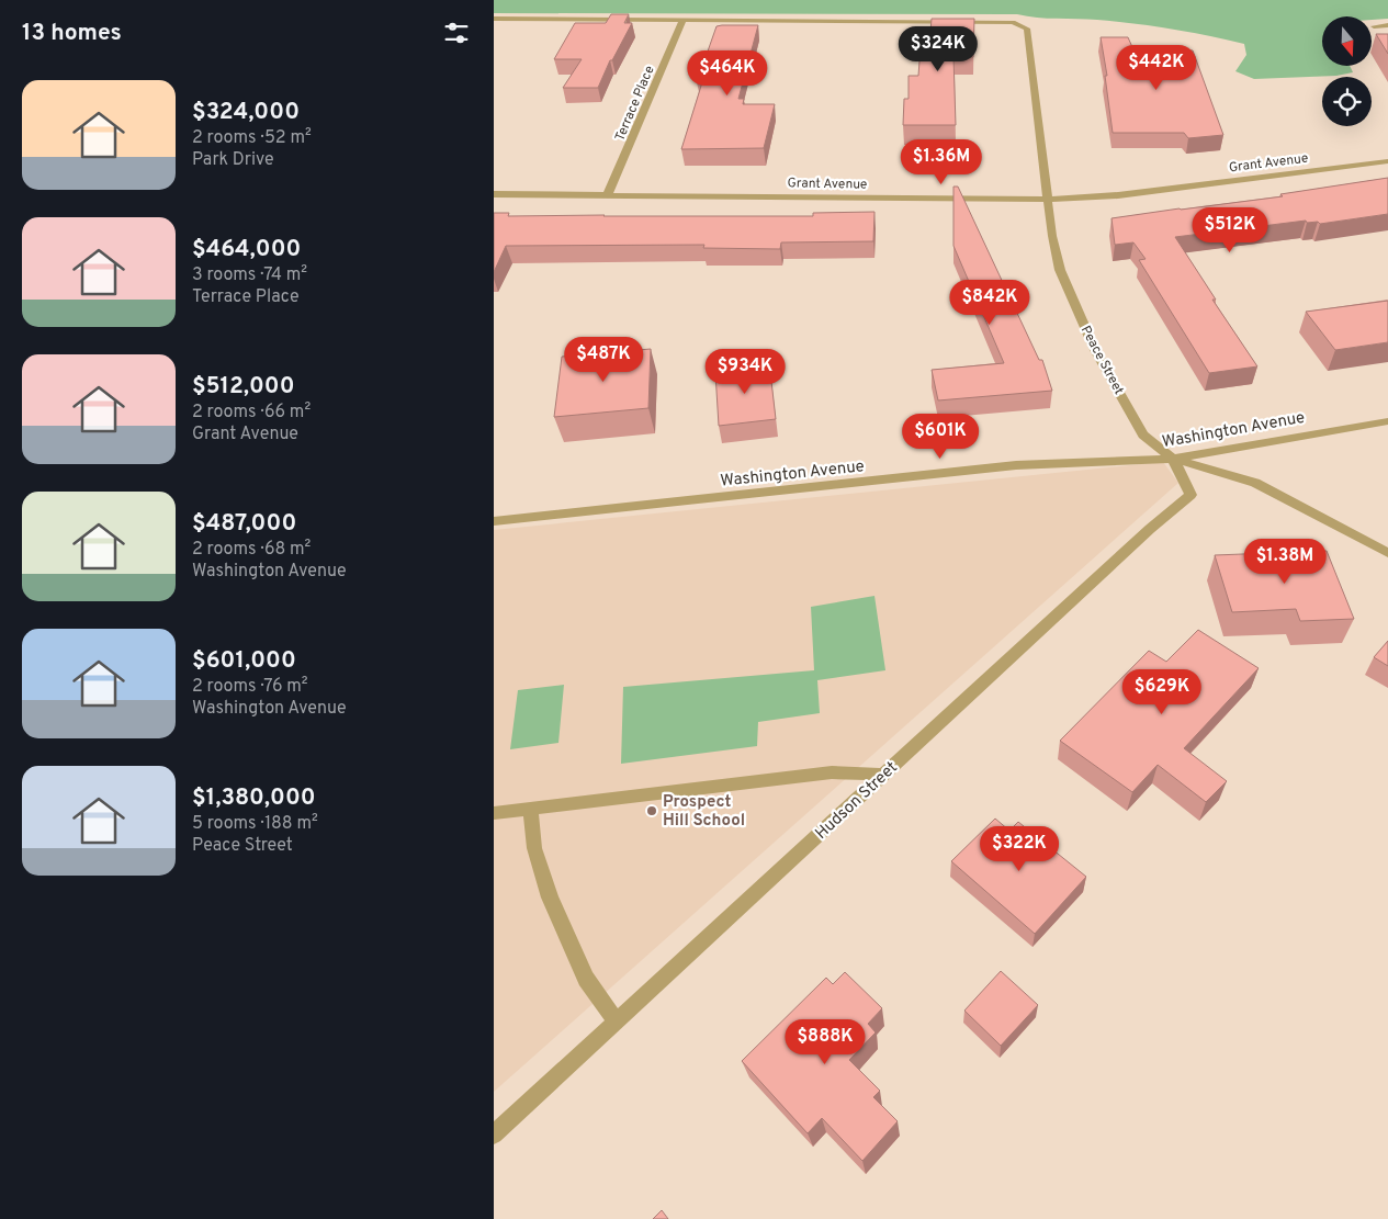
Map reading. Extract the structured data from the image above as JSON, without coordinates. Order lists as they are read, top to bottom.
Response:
{
  "streets": {
    "street": [
      "Terrace Place",
      "Grant Avenue",
      "Peace Street",
      "Washington Avenue",
      "Hudson Street"
    ]
  },
  "crossings": [
    ["Terrace Place", "Grant Avenue"],
    ["Terrace Place", "Peace Street"],
    ["Grant Avenue", "Peace Street"],
    ["Peace Street", "Washington Avenue"],
    ["Peace Street", "Hudson Street"],
    ["Washington Avenue", "Hudson Street"]
  ],
  "places": ["Prospect Hill School"],
  "north": "bottom",
  "page": {
    "heading": "13 homes",
    "price": [
      "$324K",
      "$442K",
      "$464K",
      "$1.36M",
      "$512K",
      "$842K",
      "$487K",
      "$934K",
      "$601K",
      "$1.38M",
      "$629K",
      "$322K",
      "$888K"
    ],
    "list": [
      {
        "name": "$324,000",
        "note": "2 rooms · 52 m² · Park Drive"
      },
      {
        "name": "$464,000",
        "note": "3 rooms · 74 m² · Terrace Place"
      },
      {
        "name": "$512,000",
        "note": "2 rooms · 66 m² · Grant Avenue"
      },
      {
        "name": "$487,000",
        "note": "2 rooms · 68 m² · Washington Avenue"
      },
      {
        "name": "$601,000",
        "note": "2 rooms · 76 m² · Washington Avenue"
      },
      {
        "name": "$1,380,000",
        "note": "5 rooms · 188 m² · Peace Street"
      }
    ]
  }
}
